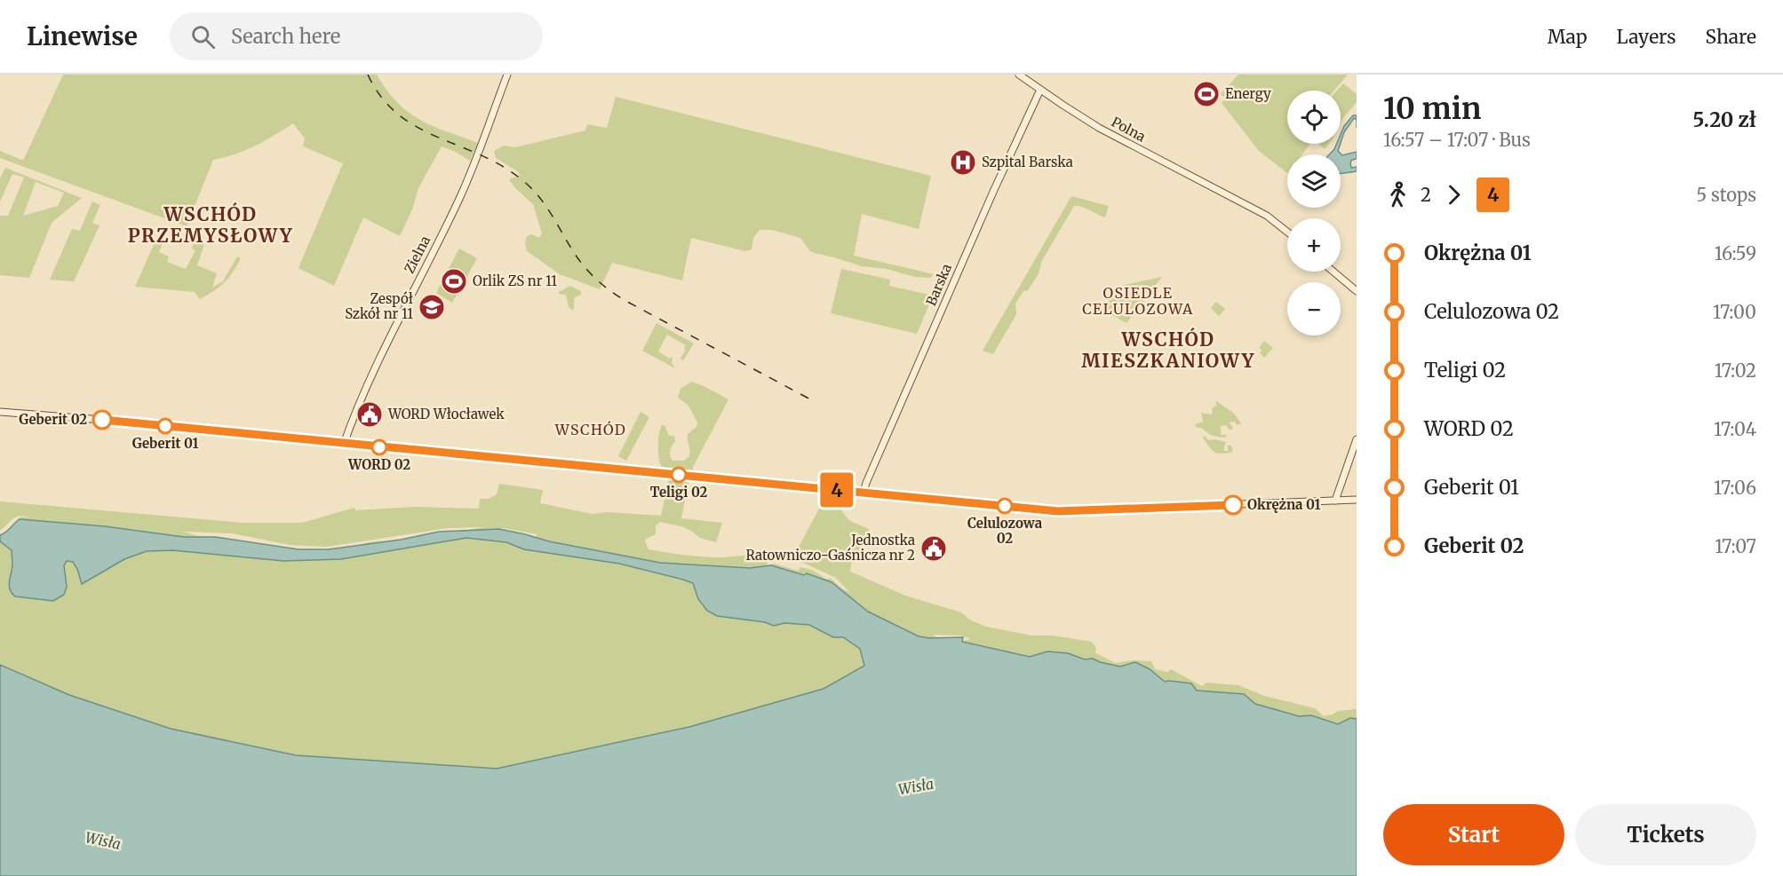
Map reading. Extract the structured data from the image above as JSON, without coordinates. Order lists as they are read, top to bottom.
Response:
{
  "streets": {
    "street": ["Polna", "Zielna", "Barska"]
  },
  "crossings": [
    ["Polna", "Barska"]
  ],
  "districts": [
    "WSCHÓD PRZEMYSŁOWY",
    "OSIEDLE CELULOZOWA",
    "WSCHÓD MIESZKANIOWY",
    "WSCHÓD"
  ],
  "water": ["Wisła"],
  "places": {
    "sports": ["Energy", "Orlik ZS nr 11"],
    "hospital": ["Szpital Barska"],
    "school or university": ["Zespół Szkół nr 11"],
    "public building": ["WORD Włocławek", "Jednostka Ratowniczo-Gaśnicza nr 2"],
    "other": [
      "Geberit 02",
      "Geberit 01",
      "WORD 02",
      "Teligi 02",
      "Okrężna 01",
      "Celulozowa 02"
    ]
  },
  "lines": ["bus line 4"],
  "page": {
    "header": "Linewise",
    "search": "Search here",
    "nav": ["Map", "Layers", "Share"],
    "on_map": "4",
    "heading": ["10 min", "16:57 – 17:07 · Bus", "5.20 zł"],
    "map_buttons": ["+", "−"],
    "legs": ["2", "4", "5 stops"],
    "list": [
      {
        "name": "Okrężna 01",
        "value": "16:59"
      },
      {
        "name": "Celulozowa 02",
        "value": "17:00"
      },
      {
        "name": "Teligi 02",
        "value": "17:02"
      },
      {
        "name": "WORD 02",
        "value": "17:04"
      },
      {
        "name": "Geberit 01",
        "value": "17:06"
      },
      {
        "name": "Geberit 02",
        "value": "17:07"
      }
    ],
    "buttons": ["Start", "Tickets"]
  }
}
